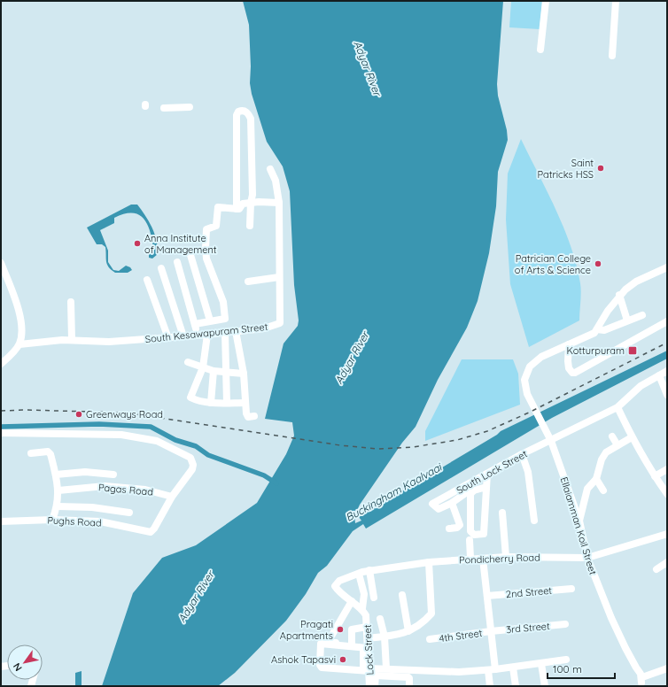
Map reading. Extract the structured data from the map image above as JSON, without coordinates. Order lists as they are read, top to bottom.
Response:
{
  "streets": {
    "street": [
      "South Kesawapuram Street",
      "South Lock Street",
      "Pagas Road",
      "Pughs Road",
      "Ellaiamman Koil Street",
      "Pondicherry Road",
      "2nd Street",
      "3rd Street",
      "4th Street",
      "Lock Street"
    ]
  },
  "crossings": [
    ["South Lock Street", "Ellaiamman Koil Street"],
    ["Pagas Road", "Pughs Road"],
    ["Ellaiamman Koil Street", "Pondicherry Road"],
    ["3rd Street", "4th Street"]
  ],
  "water": ["Adyar River", "Buckingham Kaalvaai"],
  "places": {
    "other": [
      "Saint Patricks HSS",
      "Anna Institute of Management",
      "Patrician College of Arts & Science",
      "Greenways Road",
      "Pragati Apartments",
      "Ashok Tapasvi"
    ],
    "transit": ["Kotturpuram"]
  },
  "scale_bar": "100 m",
  "north": "bottom left"
}
